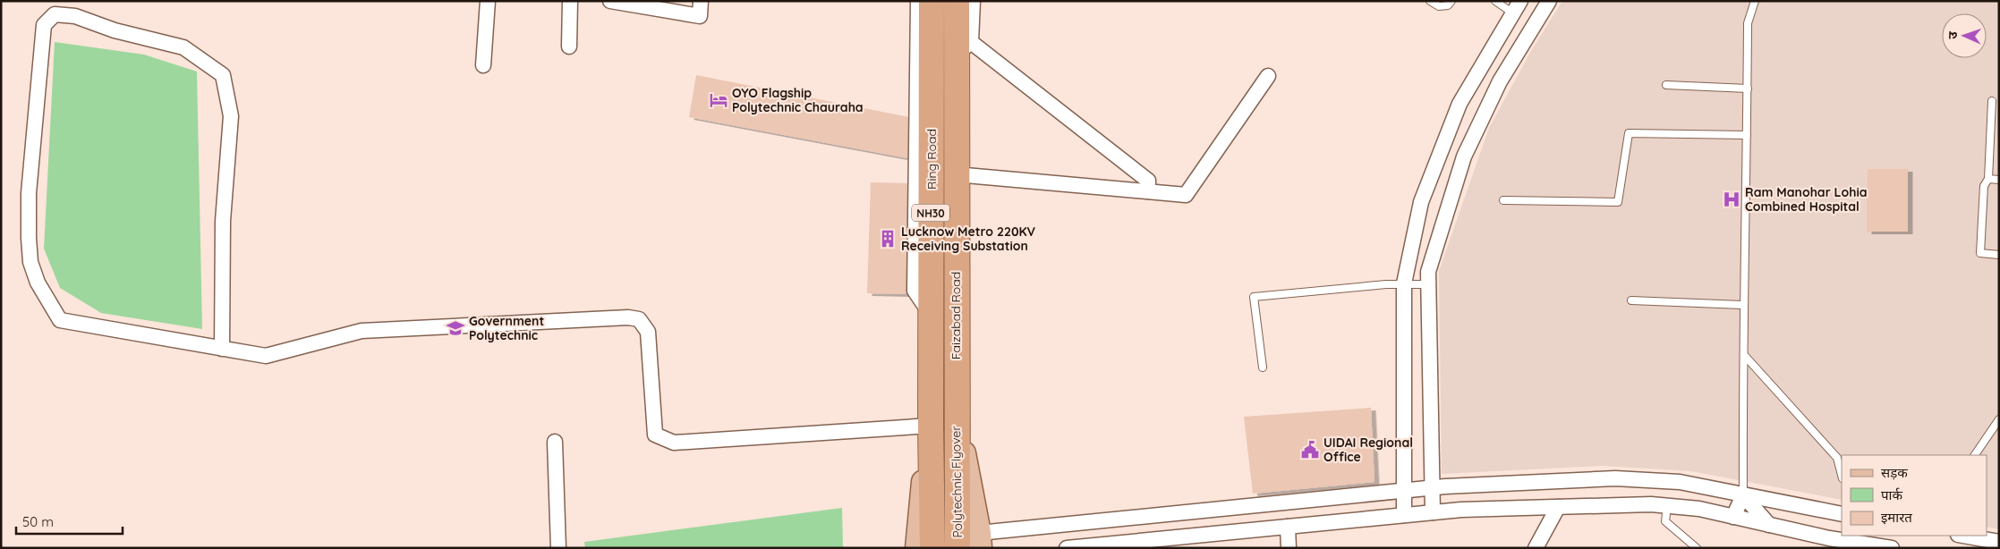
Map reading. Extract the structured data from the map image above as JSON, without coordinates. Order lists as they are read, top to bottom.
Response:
{
  "streets": {
    "highway": [
      "Ring Road",
      "NH30",
      "Faizabad Road",
      "Polytechnic Flyover"
    ]
  },
  "crossings": [
    ["Ring Road", "Polytechnic Flyover"],
    ["Faizabad Road", "Polytechnic Flyover"]
  ],
  "places": {
    "hotel": ["OYO Flagship Polytechnic Chauraha"],
    "hospital": ["Ram Manohar Lohia Combined Hospital"],
    "building": ["Lucknow Metro 220KV Receiving Substation"],
    "school or university": ["Government Polytechnic"],
    "public building": ["UIDAI Regional Office"]
  },
  "legend": ["सड़क", "पार्क", "इमारत"],
  "scale_bar": "50 m",
  "north": "left"
}
